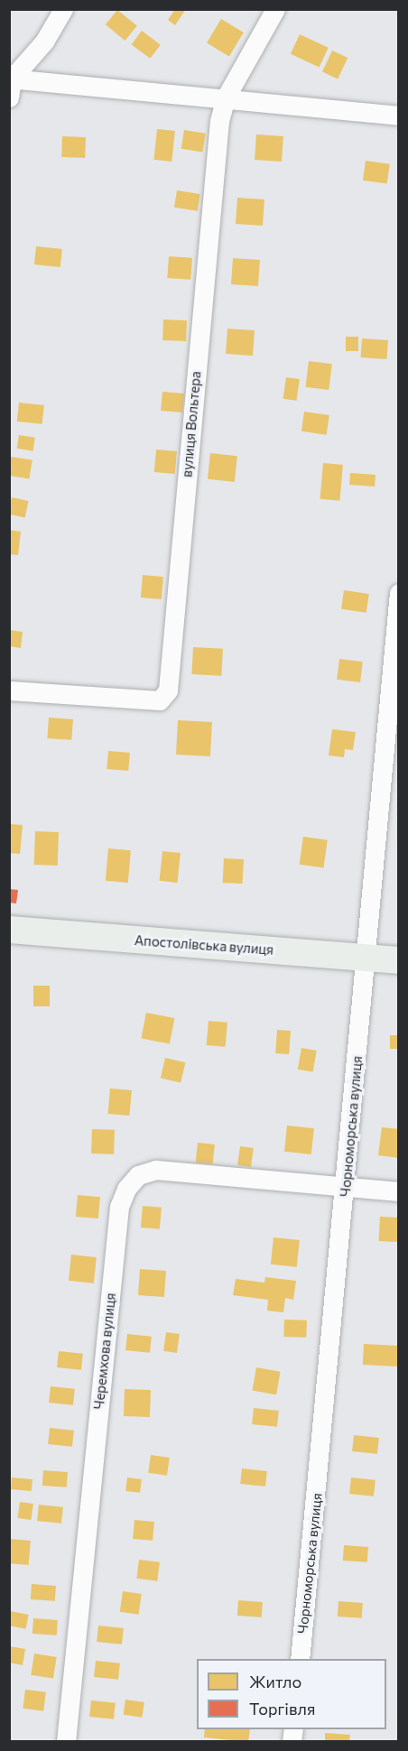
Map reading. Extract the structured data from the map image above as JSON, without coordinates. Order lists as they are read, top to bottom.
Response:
{
  "streets": {
    "street": [
      "вулиця Вольтера",
      "Апостолівська вулиця",
      "Чорноморська вулиця",
      "Черемхова вулиця"
    ]
  },
  "crossings": [
    ["Апостолівська вулиця", "Чорноморська вулиця"],
    ["Чорноморська вулиця", "Черемхова вулиця"]
  ],
  "legend": ["Житло", "Торгівля"]
}
